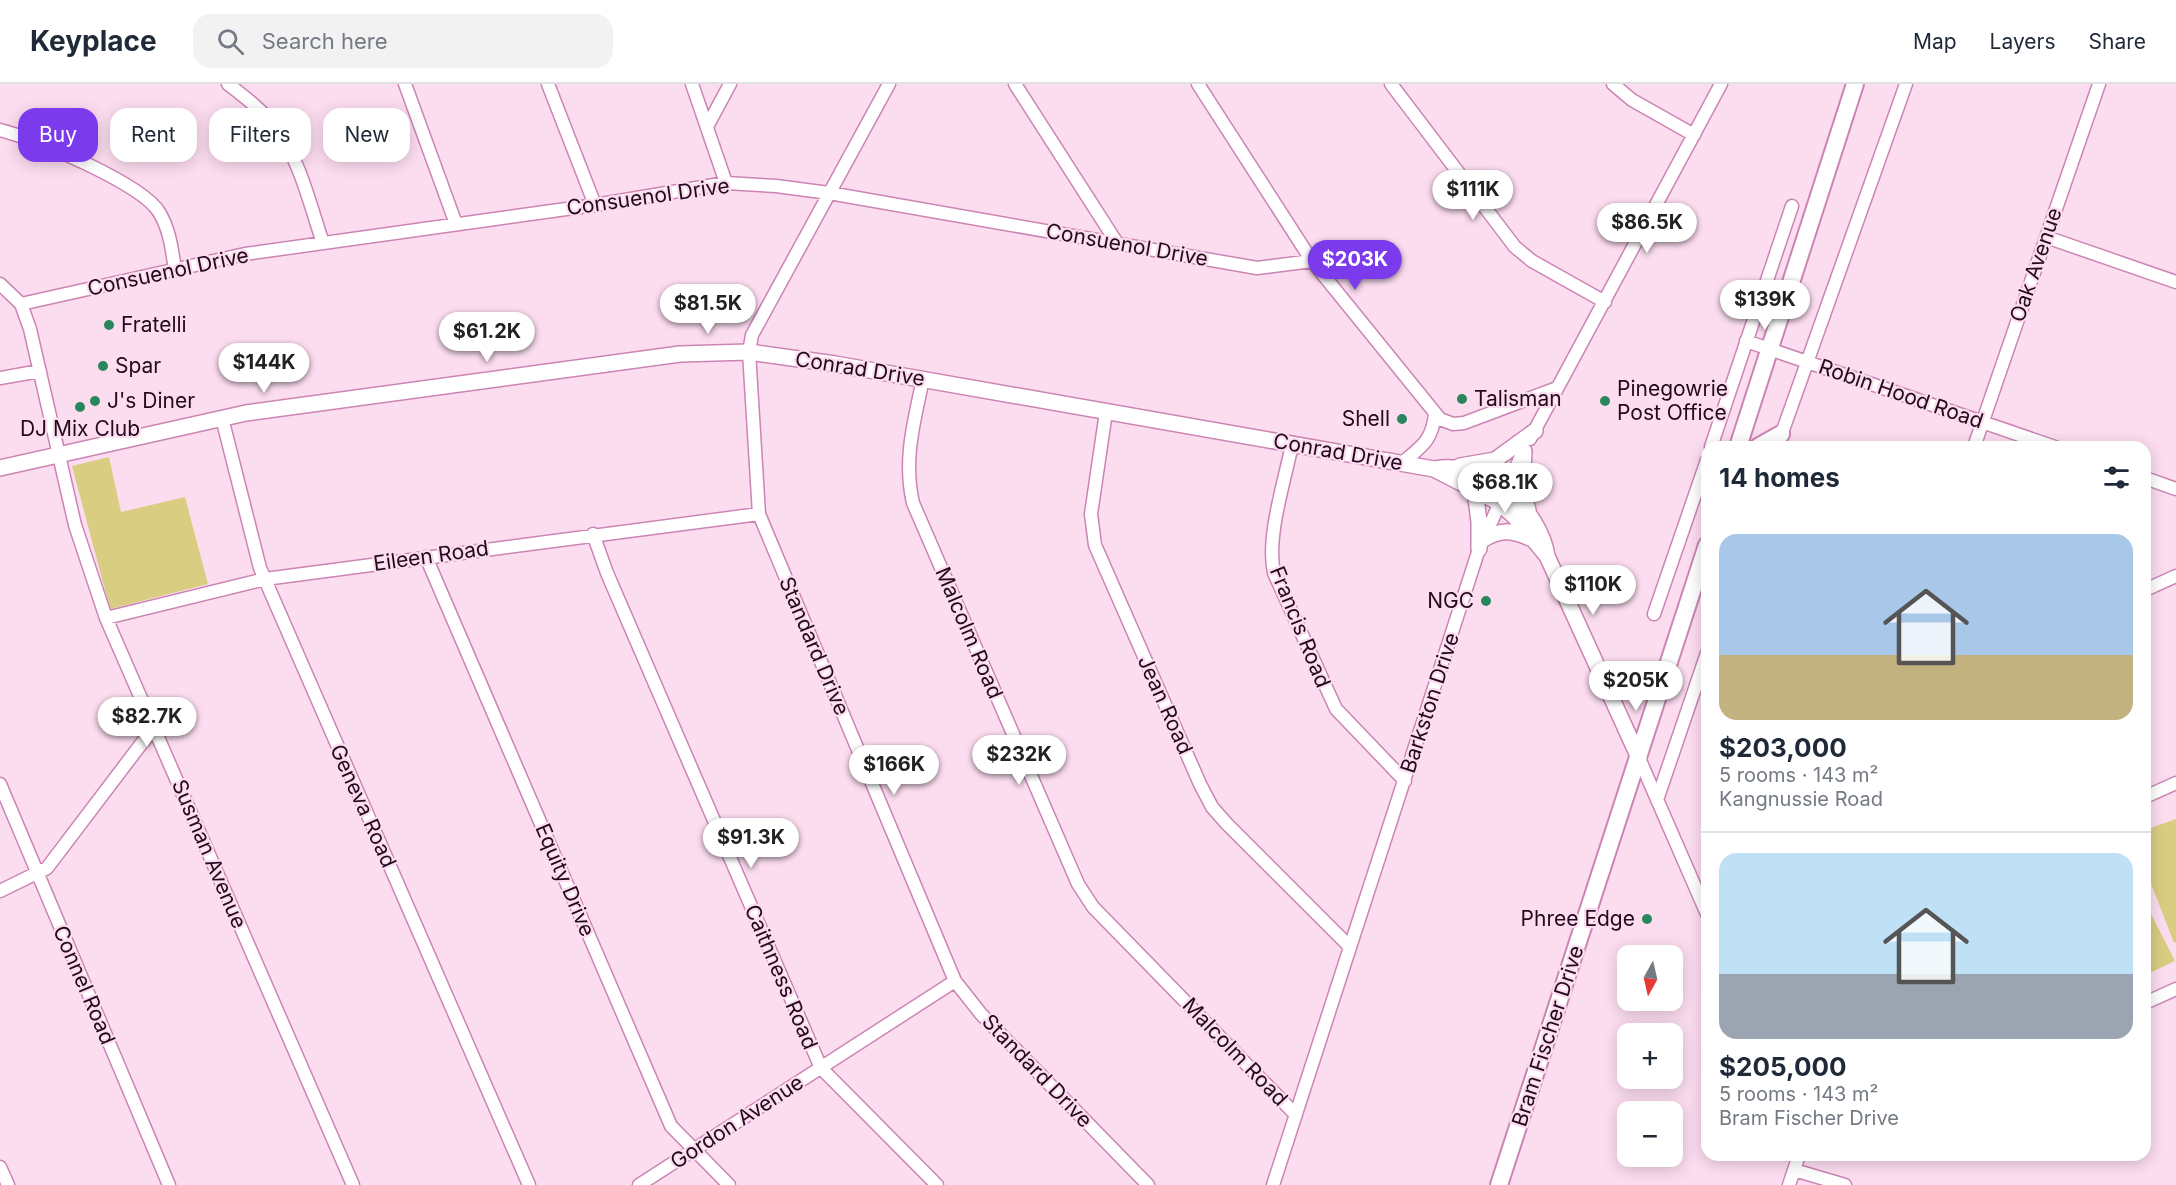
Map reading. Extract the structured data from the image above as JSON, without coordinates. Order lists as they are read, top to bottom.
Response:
{
  "streets": {
    "main road": ["Bram Fischer Drive"],
    "street": [
      "Consuenol Drive",
      "Oak Avenue",
      "Conrad Drive",
      "Robin Hood Road",
      "Eileen Road",
      "Francis Road",
      "Malcolm Road",
      "Standard Drive",
      "Barkston Drive",
      "Jean Road",
      "Geneva Road",
      "Susman Avenue",
      "Equity Drive",
      "Caithness Road",
      "Connel Road",
      "Gordon Avenue"
    ]
  },
  "crossings": [
    ["Consuenol Drive", "Standard Drive"],
    ["Consuenol Drive", "Susman Avenue"],
    ["Oak Avenue", "Robin Hood Road"],
    ["Conrad Drive", "Francis Road"],
    ["Conrad Drive", "Malcolm Road"],
    ["Conrad Drive", "Standard Drive"],
    ["Conrad Drive", "Barkston Drive"],
    ["Conrad Drive", "Jean Road"],
    ["Conrad Drive", "Geneva Road"],
    ["Conrad Drive", "Susman Avenue"],
    ["Eileen Road", "Standard Drive"],
    ["Eileen Road", "Geneva Road"],
    ["Eileen Road", "Susman Avenue"],
    ["Eileen Road", "Equity Drive"],
    ["Eileen Road", "Caithness Road"],
    ["Francis Road", "Barkston Drive"],
    ["Malcolm Road", "Barkston Drive"],
    ["Standard Drive", "Gordon Avenue"],
    ["Barkston Drive", "Jean Road"],
    ["Equity Drive", "Gordon Avenue"],
    ["Caithness Road", "Gordon Avenue"]
  ],
  "places": [
    "Fratelli",
    "Spar",
    "Talisman",
    "J's Diner",
    "Pinegowrie Post Office",
    "DJ Mix Club",
    "Shell",
    "NGC",
    "Phree Edge"
  ],
  "north": "bottom",
  "page": {
    "header": "Keyplace",
    "search": "Search here",
    "nav": ["Map", "Layers", "Share"],
    "chip": [
      "Buy",
      "Rent",
      "Filters",
      "New"
    ],
    "price": [
      "$111K",
      "$86.5K",
      "$203K",
      "$139K",
      "$81.5K",
      "$61.2K",
      "$144K",
      "$68.1K",
      "$110K",
      "$205K",
      "$82.7K",
      "$232K",
      "$166K",
      "$91.3K"
    ],
    "heading": "14 homes",
    "list": [
      {
        "name": "$203,000",
        "note": "5 rooms · 143 m² · Kangnussie Road"
      },
      {
        "name": "$205,000",
        "note": "5 rooms · 143 m² · Bram Fischer Drive"
      }
    ],
    "map_buttons": ["+", "−"]
  }
}
